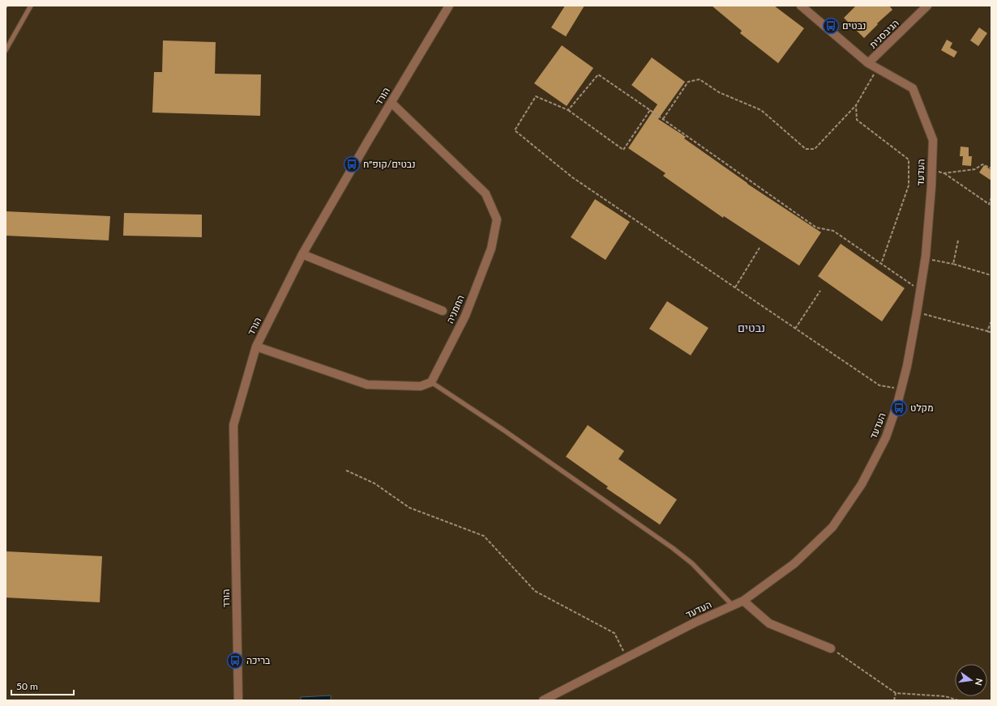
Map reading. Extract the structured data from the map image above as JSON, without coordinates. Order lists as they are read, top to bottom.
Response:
{
  "streets": {
    "street": [
      "הגיבסנית",
      "הורד",
      "העדעד",
      "החמניה"
    ]
  },
  "crossings": [
    ["הגיבסנית", "העדעד"],
    ["הורד", "החמניה"]
  ],
  "districts": ["נבטים"],
  "places": {
    "bus stop": [
      "נבטים",
      "נבטים/קופ״ח",
      "מקלט",
      "בריכה"
    ]
  },
  "scale_bar": "50 m",
  "north": "right"
}
